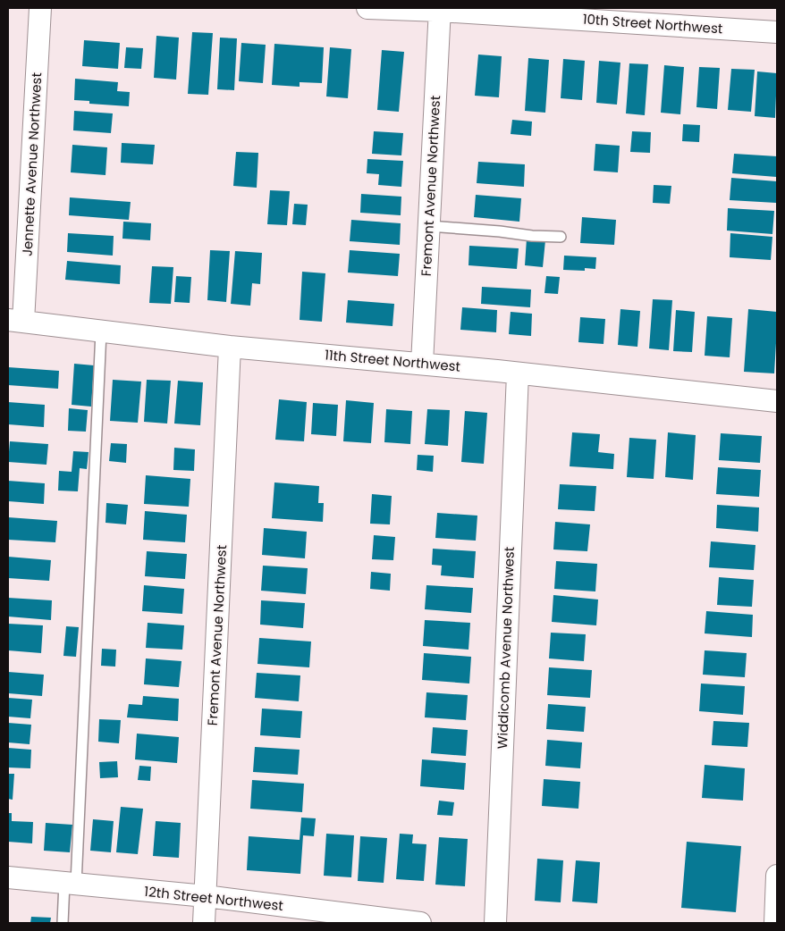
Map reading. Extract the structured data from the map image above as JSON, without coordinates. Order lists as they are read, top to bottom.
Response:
{
  "streets": {
    "street": [
      "10th Street Northwest",
      "Jennette Avenue Northwest",
      "Fremont Avenue Northwest",
      "11th Street Northwest",
      "Widdicomb Avenue Northwest",
      "12th Street Northwest"
    ]
  },
  "crossings": [
    ["10th Street Northwest", "Fremont Avenue Northwest"],
    ["Jennette Avenue Northwest", "11th Street Northwest"],
    ["Fremont Avenue Northwest", "11th Street Northwest"],
    ["Fremont Avenue Northwest", "12th Street Northwest"],
    ["11th Street Northwest", "Widdicomb Avenue Northwest"]
  ]
}
